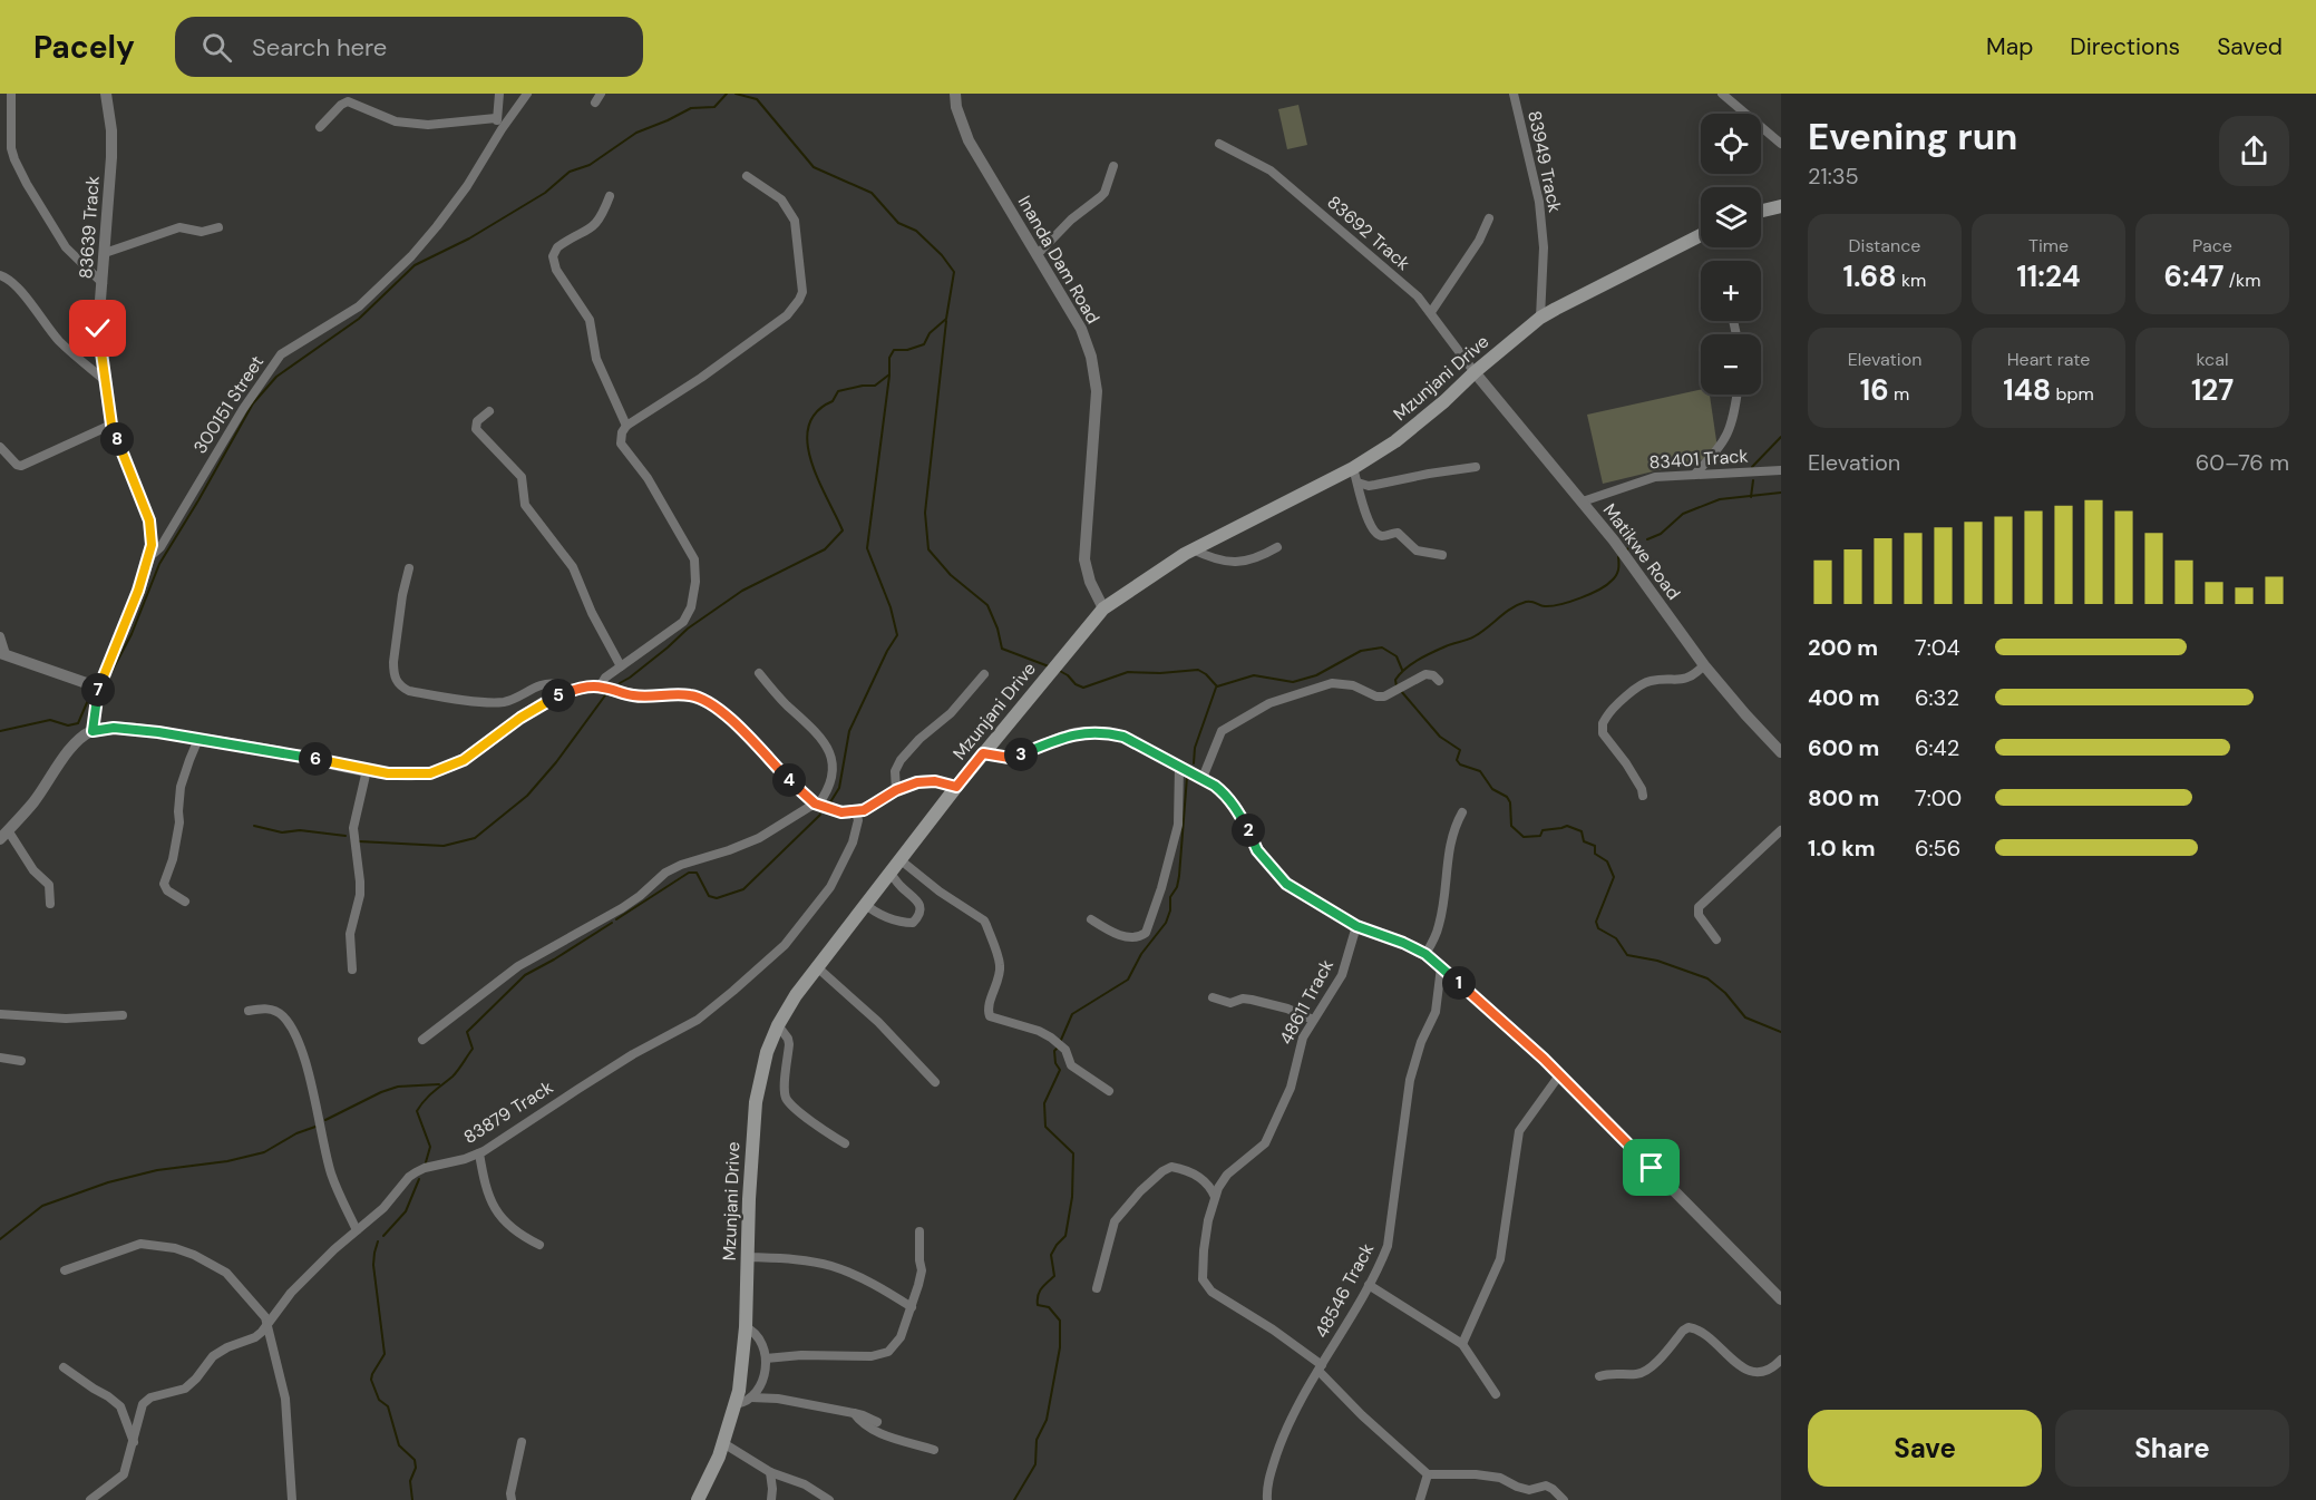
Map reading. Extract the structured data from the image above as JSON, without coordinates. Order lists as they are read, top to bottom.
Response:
{
  "streets": {
    "main road": ["Mzunjani Drive"],
    "street": [
      "83949 Track",
      "83639 Track",
      "83692 Track",
      "Inanda Dam Road",
      "300151 Street",
      "83401 Track",
      "Matikwe Road",
      "48611 Track",
      "83879 Track",
      "48546 Track"
    ]
  },
  "crossings": [
    ["83949 Track", "Mzunjani Drive"],
    ["83639 Track", "300151 Street"],
    ["83692 Track", "Mzunjani Drive"],
    ["83692 Track", "Matikwe Road"],
    ["Inanda Dam Road", "Mzunjani Drive"],
    ["Mzunjani Drive", "Matikwe Road"],
    ["83401 Track", "Matikwe Road"],
    ["48611 Track", "48546 Track"]
  ],
  "page": {
    "header": "Pacely",
    "search": "Search here",
    "nav": ["Map", "Directions", "Saved"],
    "heading": ["Evening run", "21:35"],
    "map_buttons": ["+", "−"],
    "stats": [
      ["Distance", "1.68 km"],
      ["Time", "11:24"],
      ["Pace", "6:47 /km"],
      ["Elevation", "16 m"],
      ["Heart rate", "148 bpm"],
      ["kcal", "127"]
    ],
    "pins": [
      "8",
      "7",
      "5",
      "3",
      "6",
      "4",
      "2",
      "1"
    ],
    "chart": ["Elevation", "60–76 m"],
    "list": [
      {
        "name": "200 m",
        "note": "7:04"
      },
      {
        "name": "400 m",
        "note": "6:32"
      },
      {
        "name": "600 m",
        "note": "6:42"
      },
      {
        "name": "800 m",
        "note": "7:00"
      },
      {
        "name": "1.0 km",
        "note": "6:56"
      }
    ],
    "buttons": ["Save", "Share"]
  }
}
